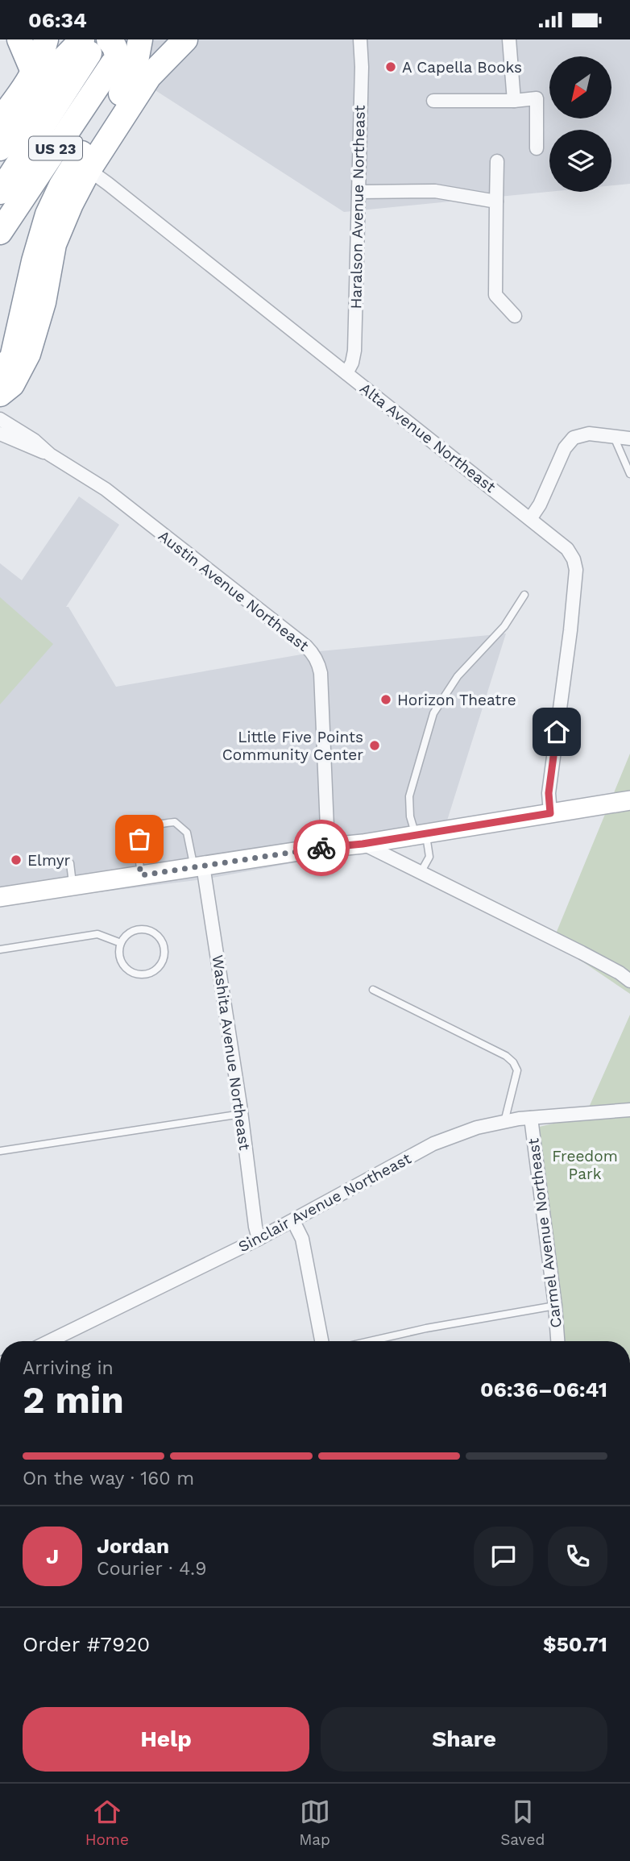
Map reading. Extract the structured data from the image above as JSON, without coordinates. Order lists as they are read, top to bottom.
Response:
{
  "streets": {
    "highway": ["US 23"],
    "street": [
      "Haralson Avenue Northeast",
      "Alta Avenue Northeast",
      "Austin Avenue Northeast",
      "Washita Avenue Northeast",
      "Sinclair Avenue Northeast",
      "Carmel Avenue Northeast"
    ]
  },
  "crossings": [
    ["Haralson Avenue Northeast", "Alta Avenue Northeast"],
    ["Washita Avenue Northeast", "Sinclair Avenue Northeast"],
    ["Sinclair Avenue Northeast", "Carmel Avenue Northeast"]
  ],
  "parks": ["Freedom Park"],
  "places": [
    "A Capella Books",
    "Horizon Theatre",
    "Little Five Points Community Center",
    "Elmyr"
  ],
  "north": "bottom left",
  "page": {
    "status": "06:34",
    "heading": ["2 min", "Arriving in", "06:36–06:41"],
    "panel": [
      "Jordan",
      "Courier · 4.9",
      "Order #7920",
      "$50.71"
    ],
    "bar": "On the way · 160 m",
    "round": "J",
    "buttons": ["Help", "Share"],
    "tabs": ["Home", "Map", "Saved"]
  }
}
